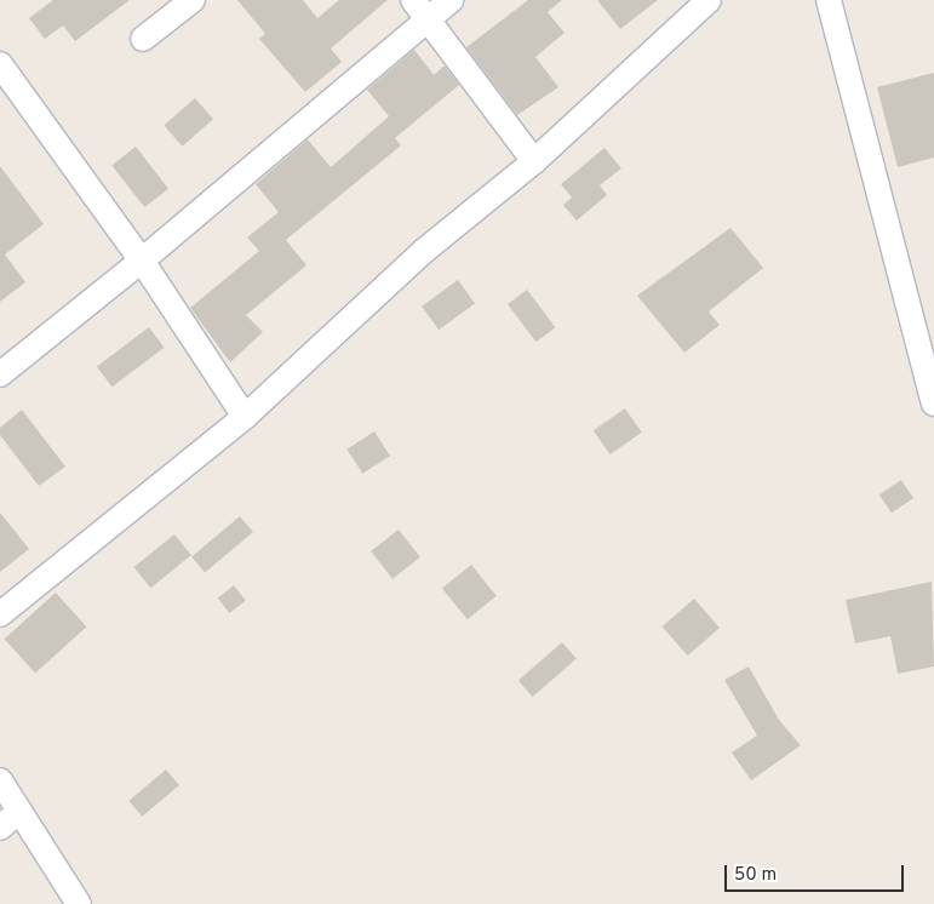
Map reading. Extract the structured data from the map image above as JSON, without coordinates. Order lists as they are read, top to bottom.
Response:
{
  "scale_bar": "50 m"
}
